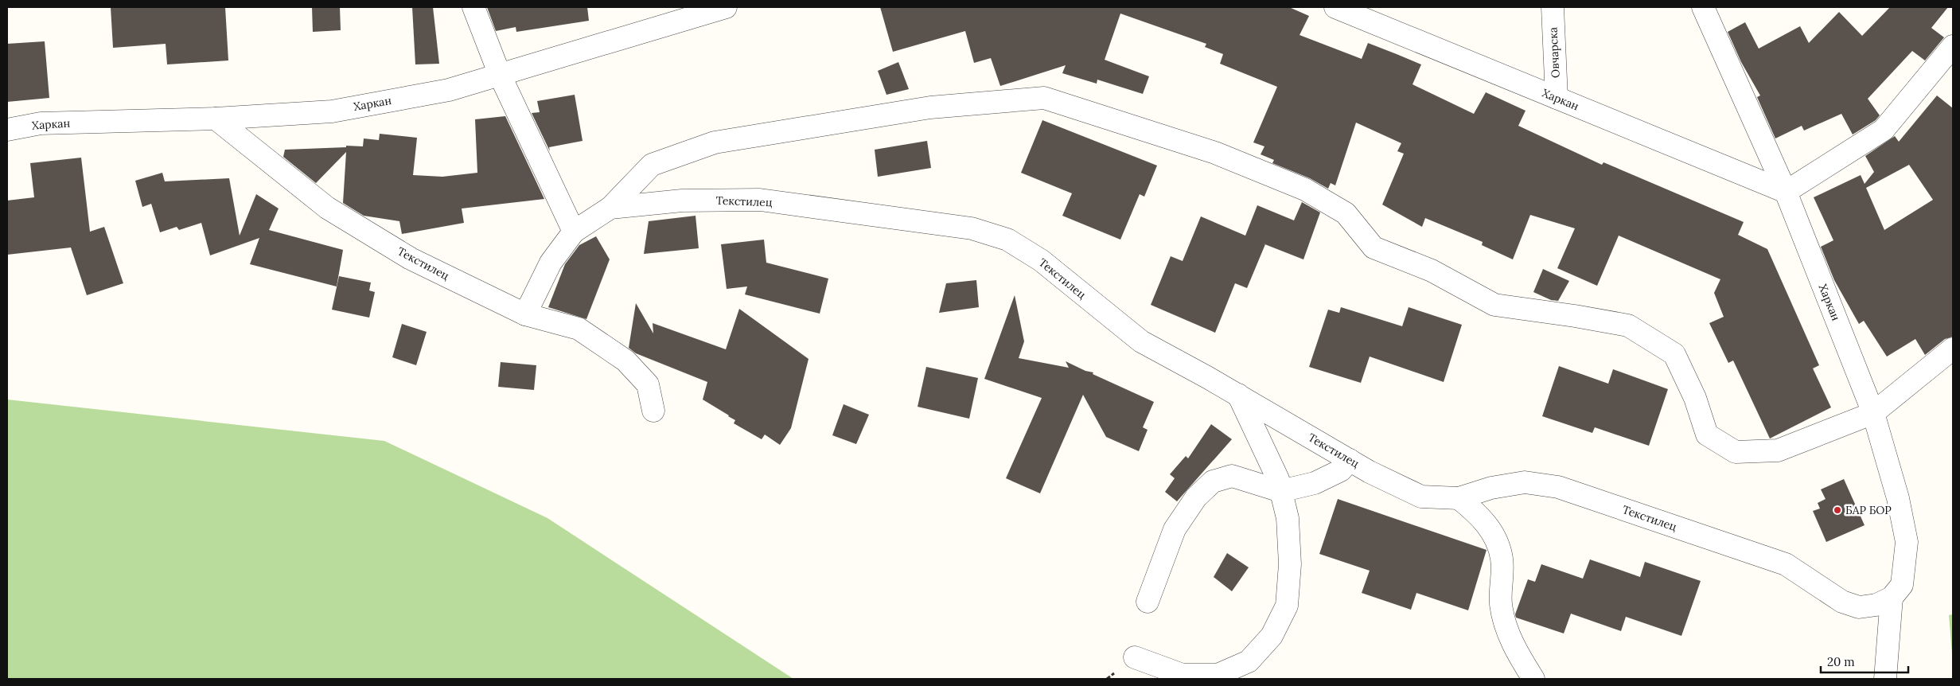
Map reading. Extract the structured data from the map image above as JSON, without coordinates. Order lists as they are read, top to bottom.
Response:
{
  "streets": {
    "street": ["Овчарска", "Харкан", "Текстилец"]
  },
  "crossings": [
    ["Овчарска", "Харкан"],
    ["Харкан", "Текстилец"]
  ],
  "places": ["БАР БОР"],
  "scale_bar": "20 m"
}
